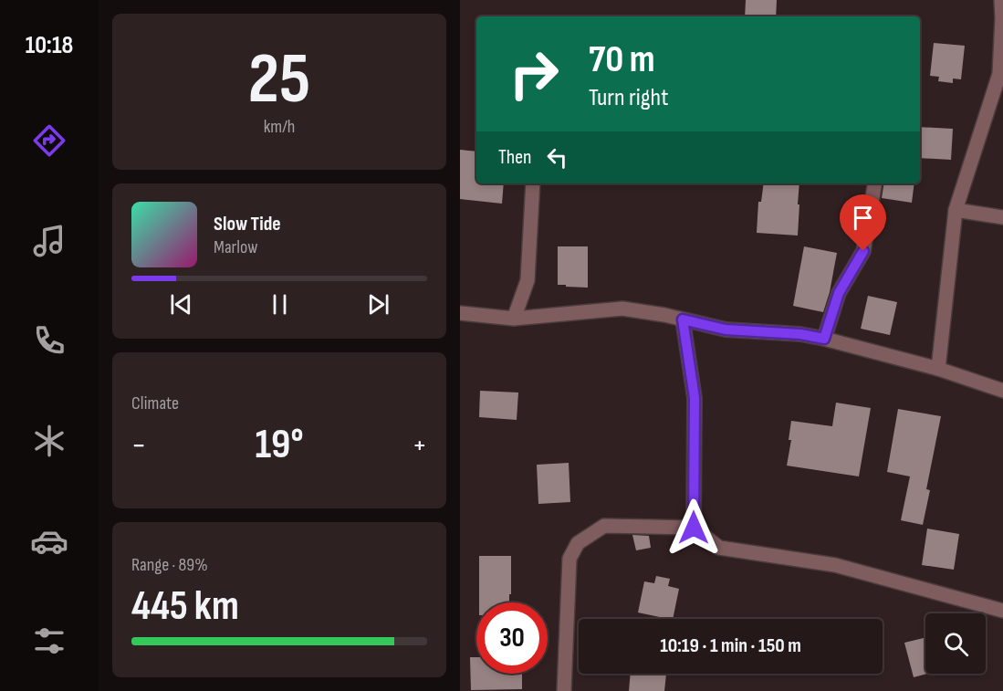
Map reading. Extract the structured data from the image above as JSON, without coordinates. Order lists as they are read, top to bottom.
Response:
{
  "page": {
    "tabs": "10:18",
    "tile": [
      ["25", "km/h"],
      "Climate",
      ["Range · 89%", "445 km"]
    ],
    "turn": ["70 m", "Turn right"],
    "then": "Then",
    "song": ["Slow Tide", "Marlow"],
    "heat": ["−", "19°", "+"],
    "limit": "30",
    "trip": "10:19 · 1 min · 150 m"
  }
}
